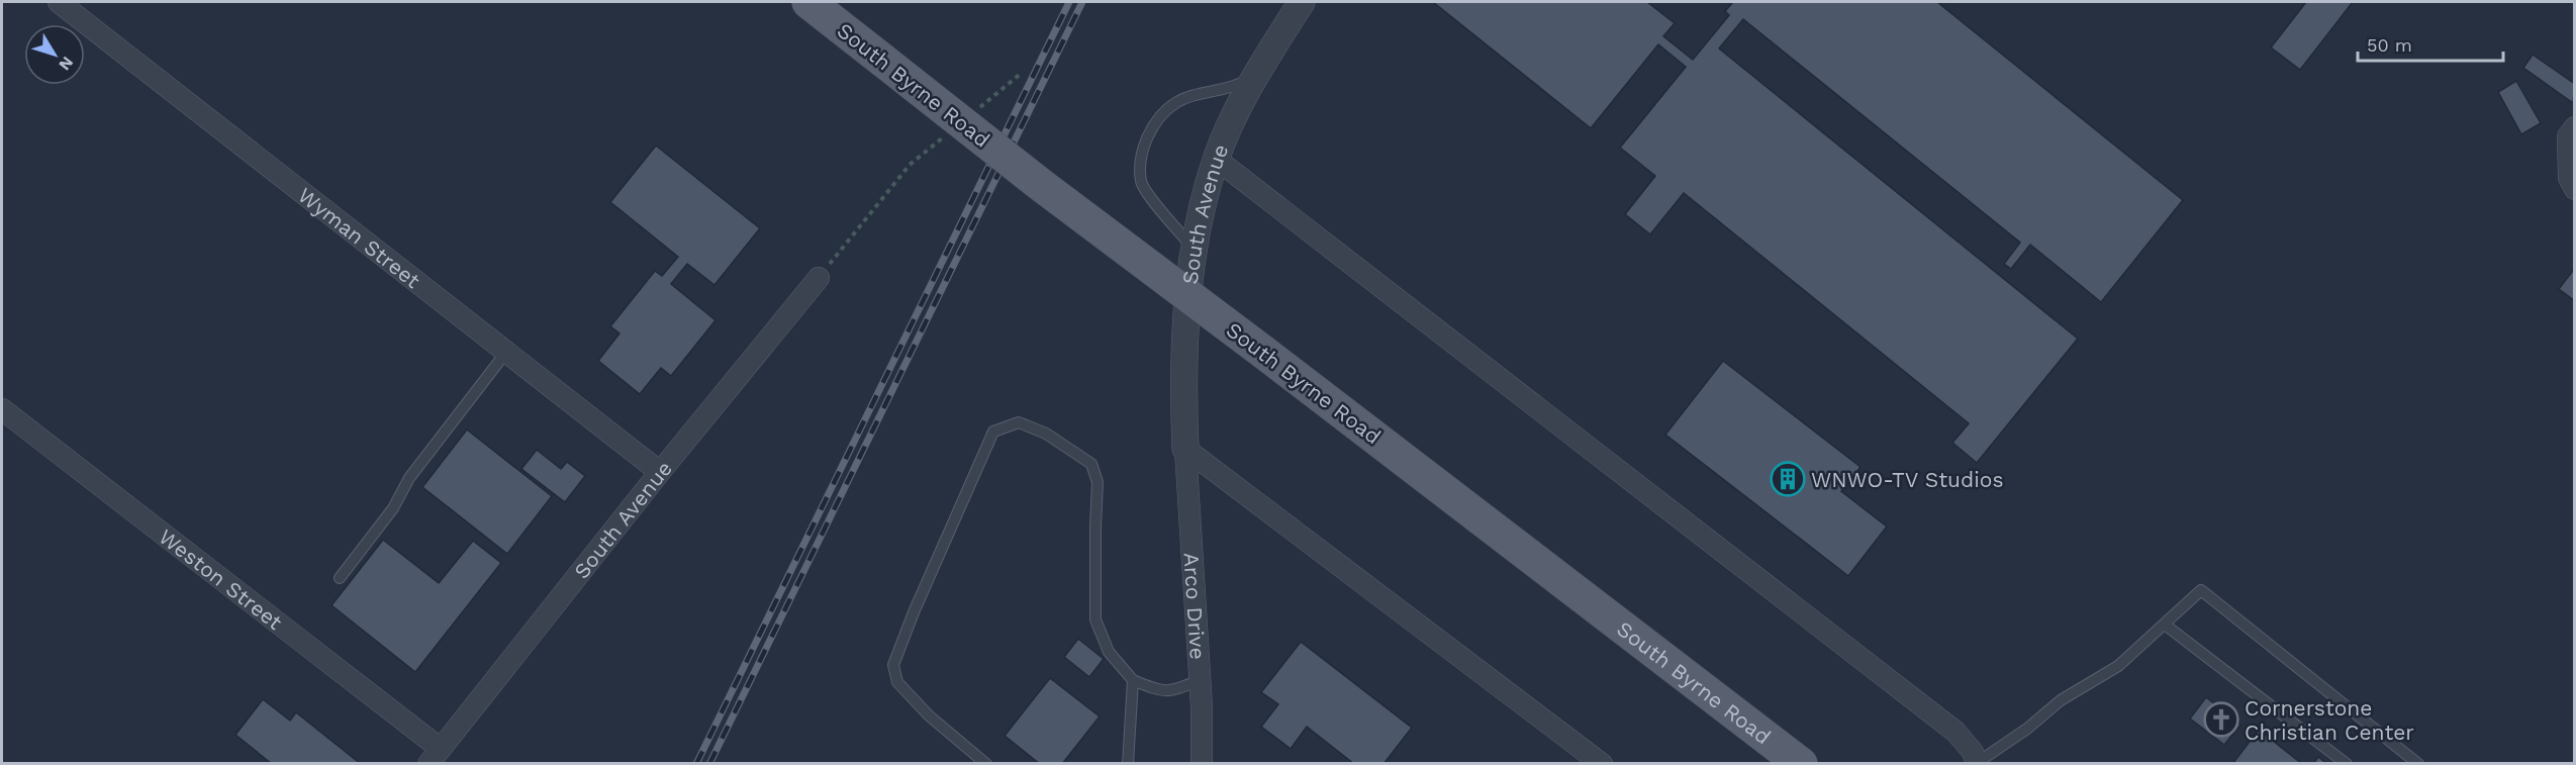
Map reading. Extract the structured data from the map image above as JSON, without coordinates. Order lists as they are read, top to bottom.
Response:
{
  "streets": {
    "main road": ["South Byrne Road"],
    "street": [
      "South Avenue",
      "Wyman Street",
      "Weston Street",
      "Arco Drive"
    ]
  },
  "crossings": [
    ["South Avenue", "Wyman Street"],
    ["South Avenue", "Weston Street"],
    ["South Avenue", "Arco Drive"]
  ],
  "places": {
    "building": ["WNWO-TV Studios"],
    "church": ["Cornerstone Christian Center"]
  },
  "scale_bar": "50 m",
  "north": "bottom right"
}
